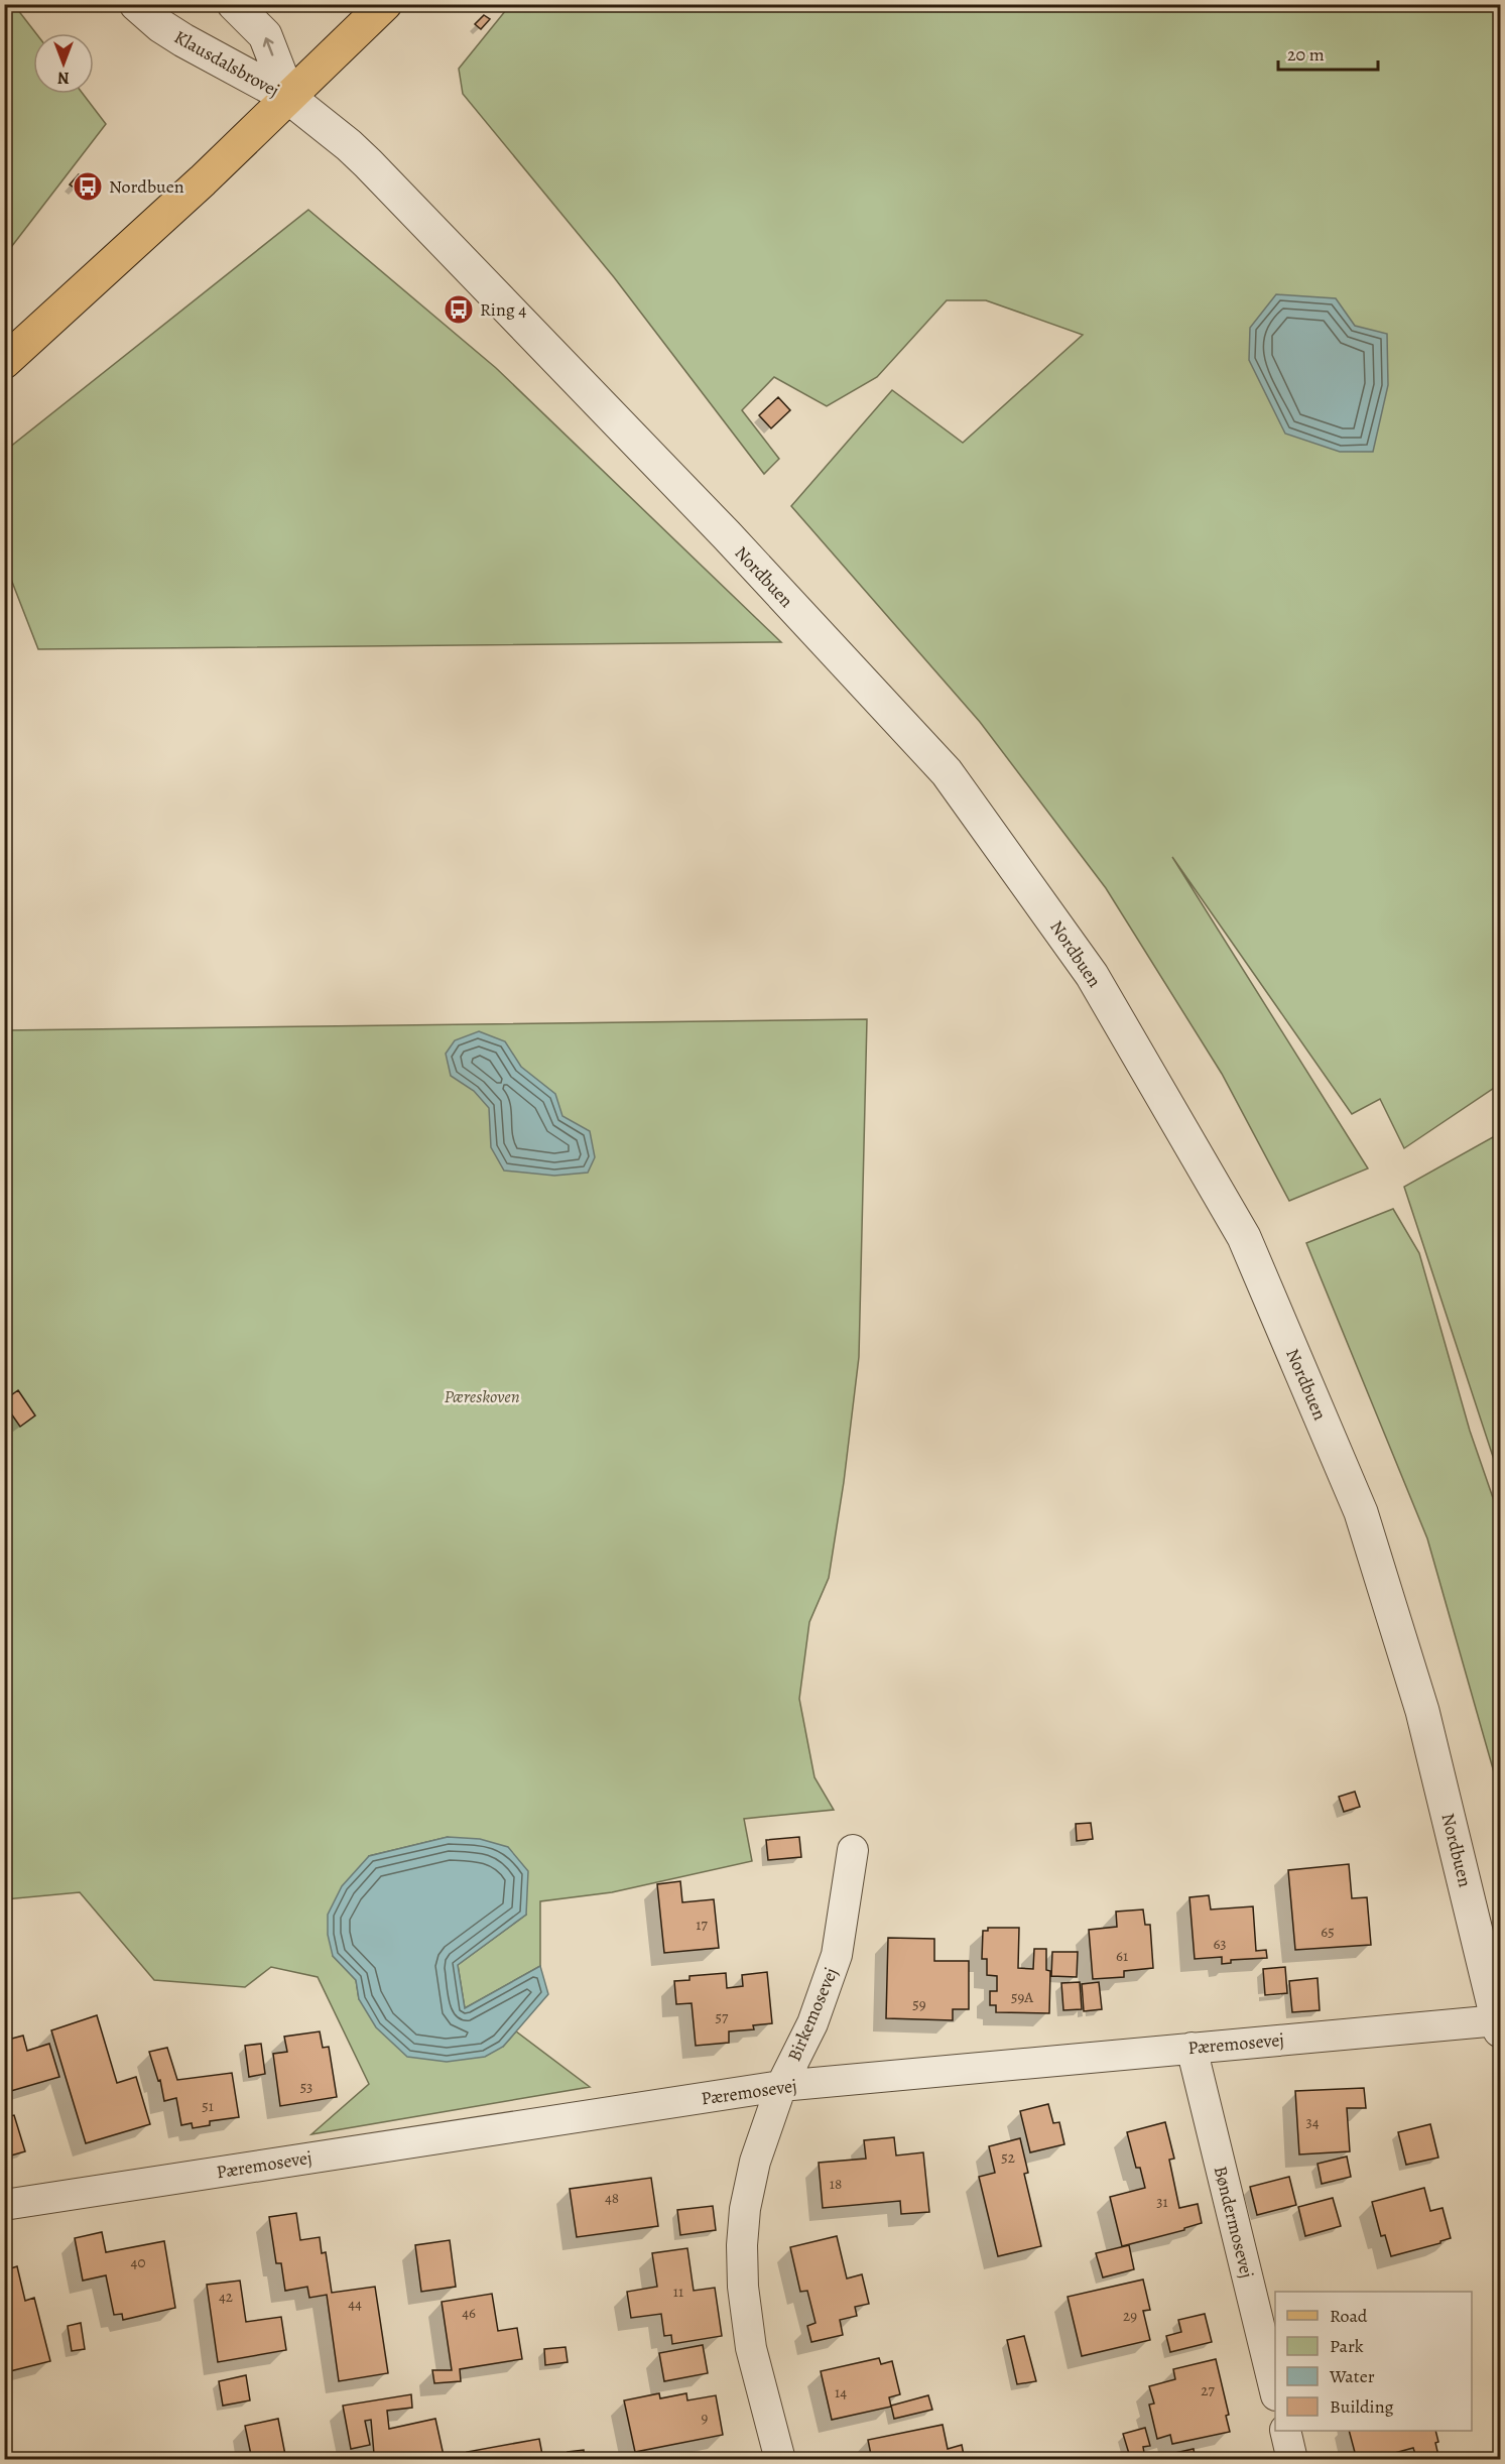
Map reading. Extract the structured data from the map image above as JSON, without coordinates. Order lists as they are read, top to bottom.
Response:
{
  "streets": {
    "street": [
      "Klausdalsbrovej",
      "Nordbuen",
      "Birkemosevej",
      "Pæremosevej",
      "Bøndermosevej"
    ]
  },
  "crossings": [
    ["Klausdalsbrovej", "Nordbuen"],
    ["Nordbuen", "Pæremosevej"],
    ["Birkemosevej", "Pæremosevej"],
    ["Pæremosevej", "Bøndermosevej"]
  ],
  "one_way": ["Klausdalsbrovej"],
  "parks": ["Pæreskoven"],
  "places": {
    "bus stop": ["Nordbuen", "Ring 4"]
  },
  "house_numbers": [
    "17",
    "65",
    "63",
    "61",
    "59A",
    "59",
    "57",
    "53",
    "51",
    "34",
    "52",
    "18",
    "48",
    "31",
    "40",
    "11",
    "42",
    "44",
    "46",
    "29",
    "27",
    "14",
    "9"
  ],
  "legend": [
    "Road",
    "Park",
    "Water",
    "Building"
  ],
  "scale_bar": "20 m",
  "north": "bottom"
}
